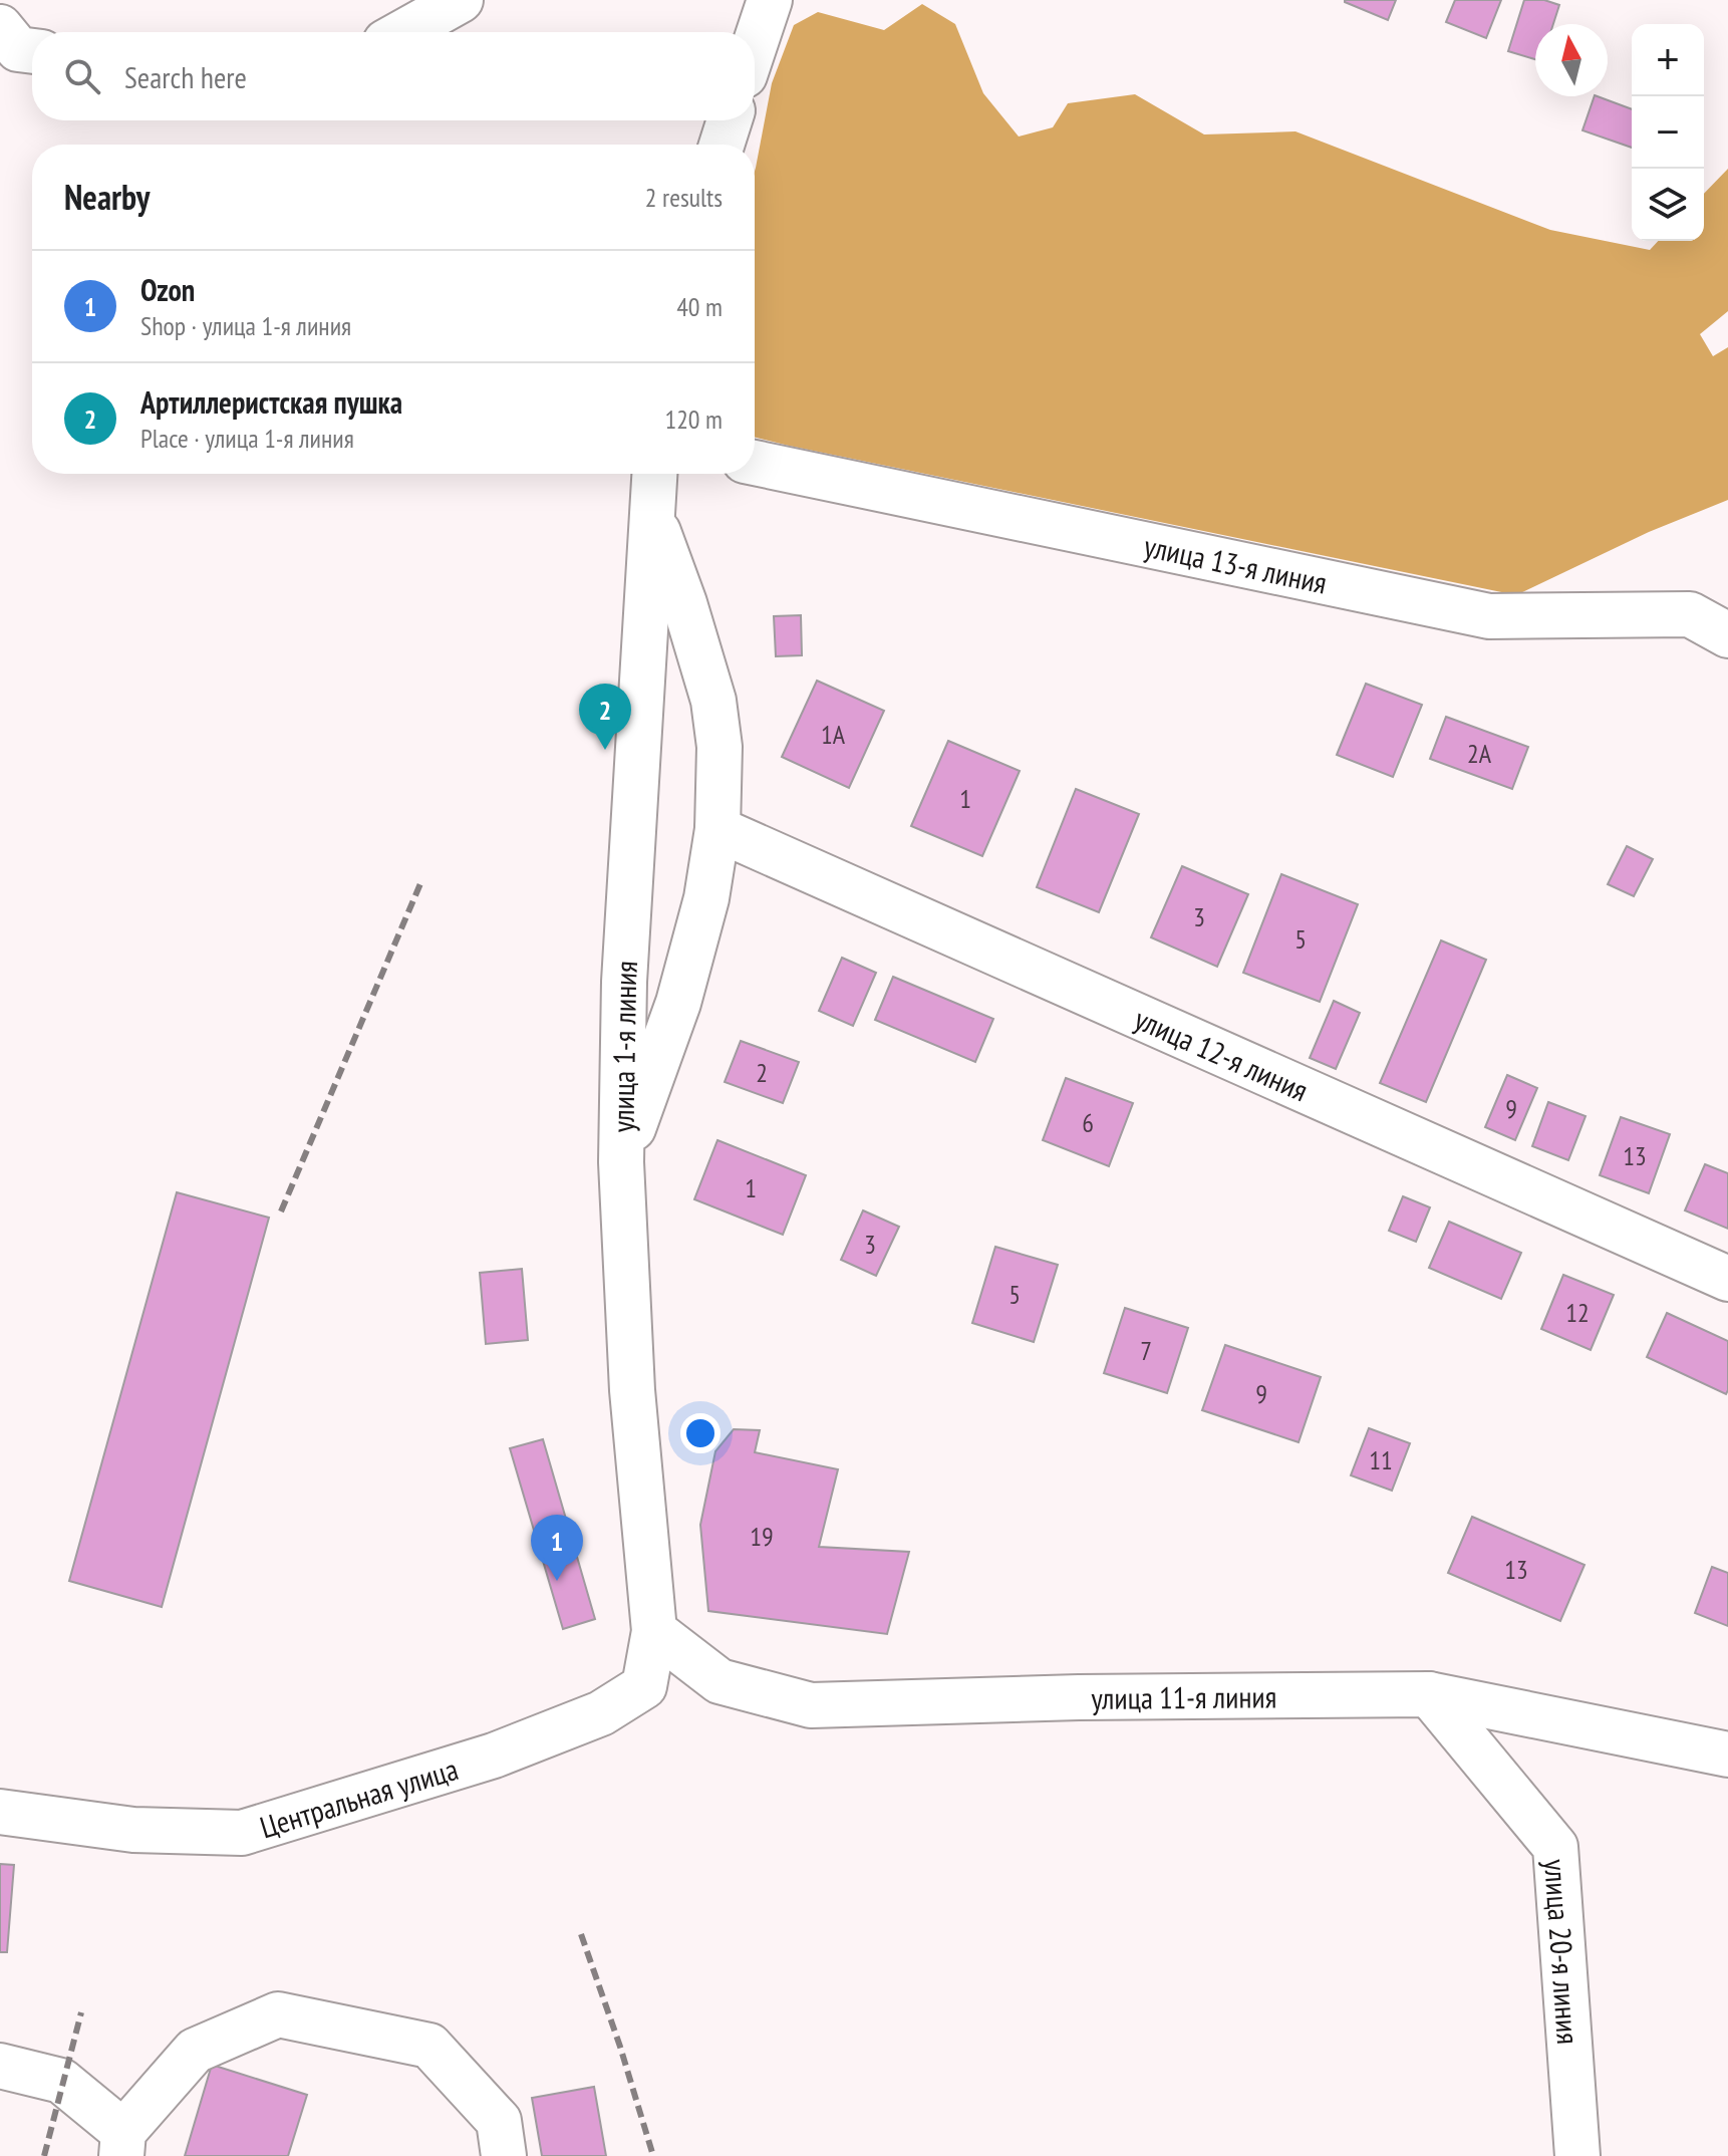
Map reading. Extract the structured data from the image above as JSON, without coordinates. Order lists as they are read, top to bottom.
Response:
{
  "streets": {
    "street": [
      "улица 13-я линия",
      "улица 1-я линия",
      "улица 12-я линия",
      "улица 11-я линия",
      "Центральная улица",
      "улица 20-я линия"
    ]
  },
  "crossings": [
    ["улица 1-я линия", "улица 11-я линия"],
    ["улица 1-я линия", "Центральная улица"],
    ["улица 11-я линия", "Центральная улица"],
    ["улица 11-я линия", "улица 20-я линия"]
  ],
  "house_numbers": [
    "1А",
    "2А",
    "1",
    "3",
    "5",
    "2",
    "9",
    "6",
    "13",
    "1",
    "3",
    "5",
    "12",
    "7",
    "9",
    "11",
    "19",
    "13"
  ],
  "north": "top",
  "page": {
    "map_buttons": ["+", "−"],
    "search": "Search here",
    "heading": ["Nearby", "2 results"],
    "list": [
      {
        "mark": "1",
        "name": "Ozon",
        "note": "Shop · улица 1-я линия",
        "value": "40 m"
      },
      {
        "mark": "2",
        "name": "Артиллеристская пушка",
        "note": "Place · улица 1-я линия",
        "value": "120 m"
      }
    ],
    "pins": ["2", "1"]
  }
}
